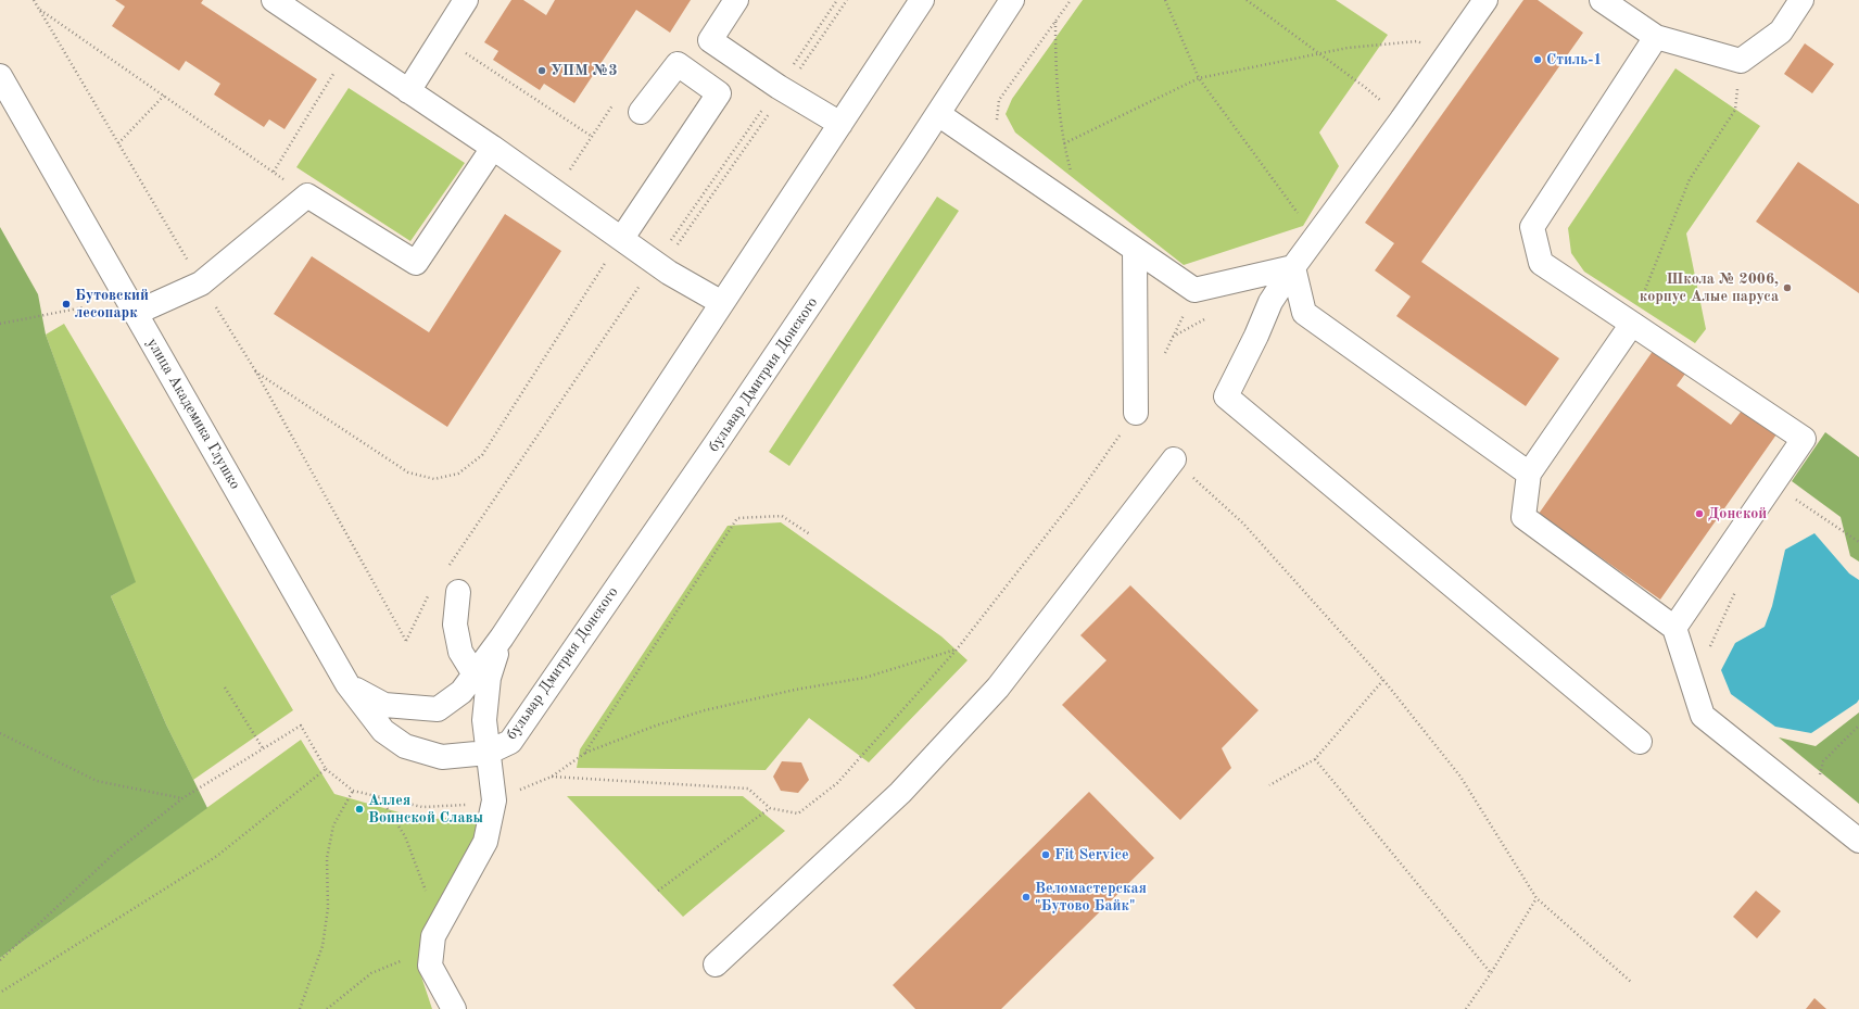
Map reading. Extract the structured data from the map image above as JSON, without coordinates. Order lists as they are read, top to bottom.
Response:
{
  "streets": {
    "street": ["бульвар Дмитрия Донского", "улица Академика Глушко"]
  },
  "crossings": [
    ["бульвар Дмитрия Донского", "улица Академика Глушко"]
  ],
  "places": [
    "Стиль-1",
    "УПМ №3",
    "Школа № 2006, корпус Алые паруса",
    "Бутовский лесопарк",
    "Донской",
    "Аллея Воинской Славы",
    "Fit Service",
    "Веломастерская \"Бутово Байк\""
  ]
}
